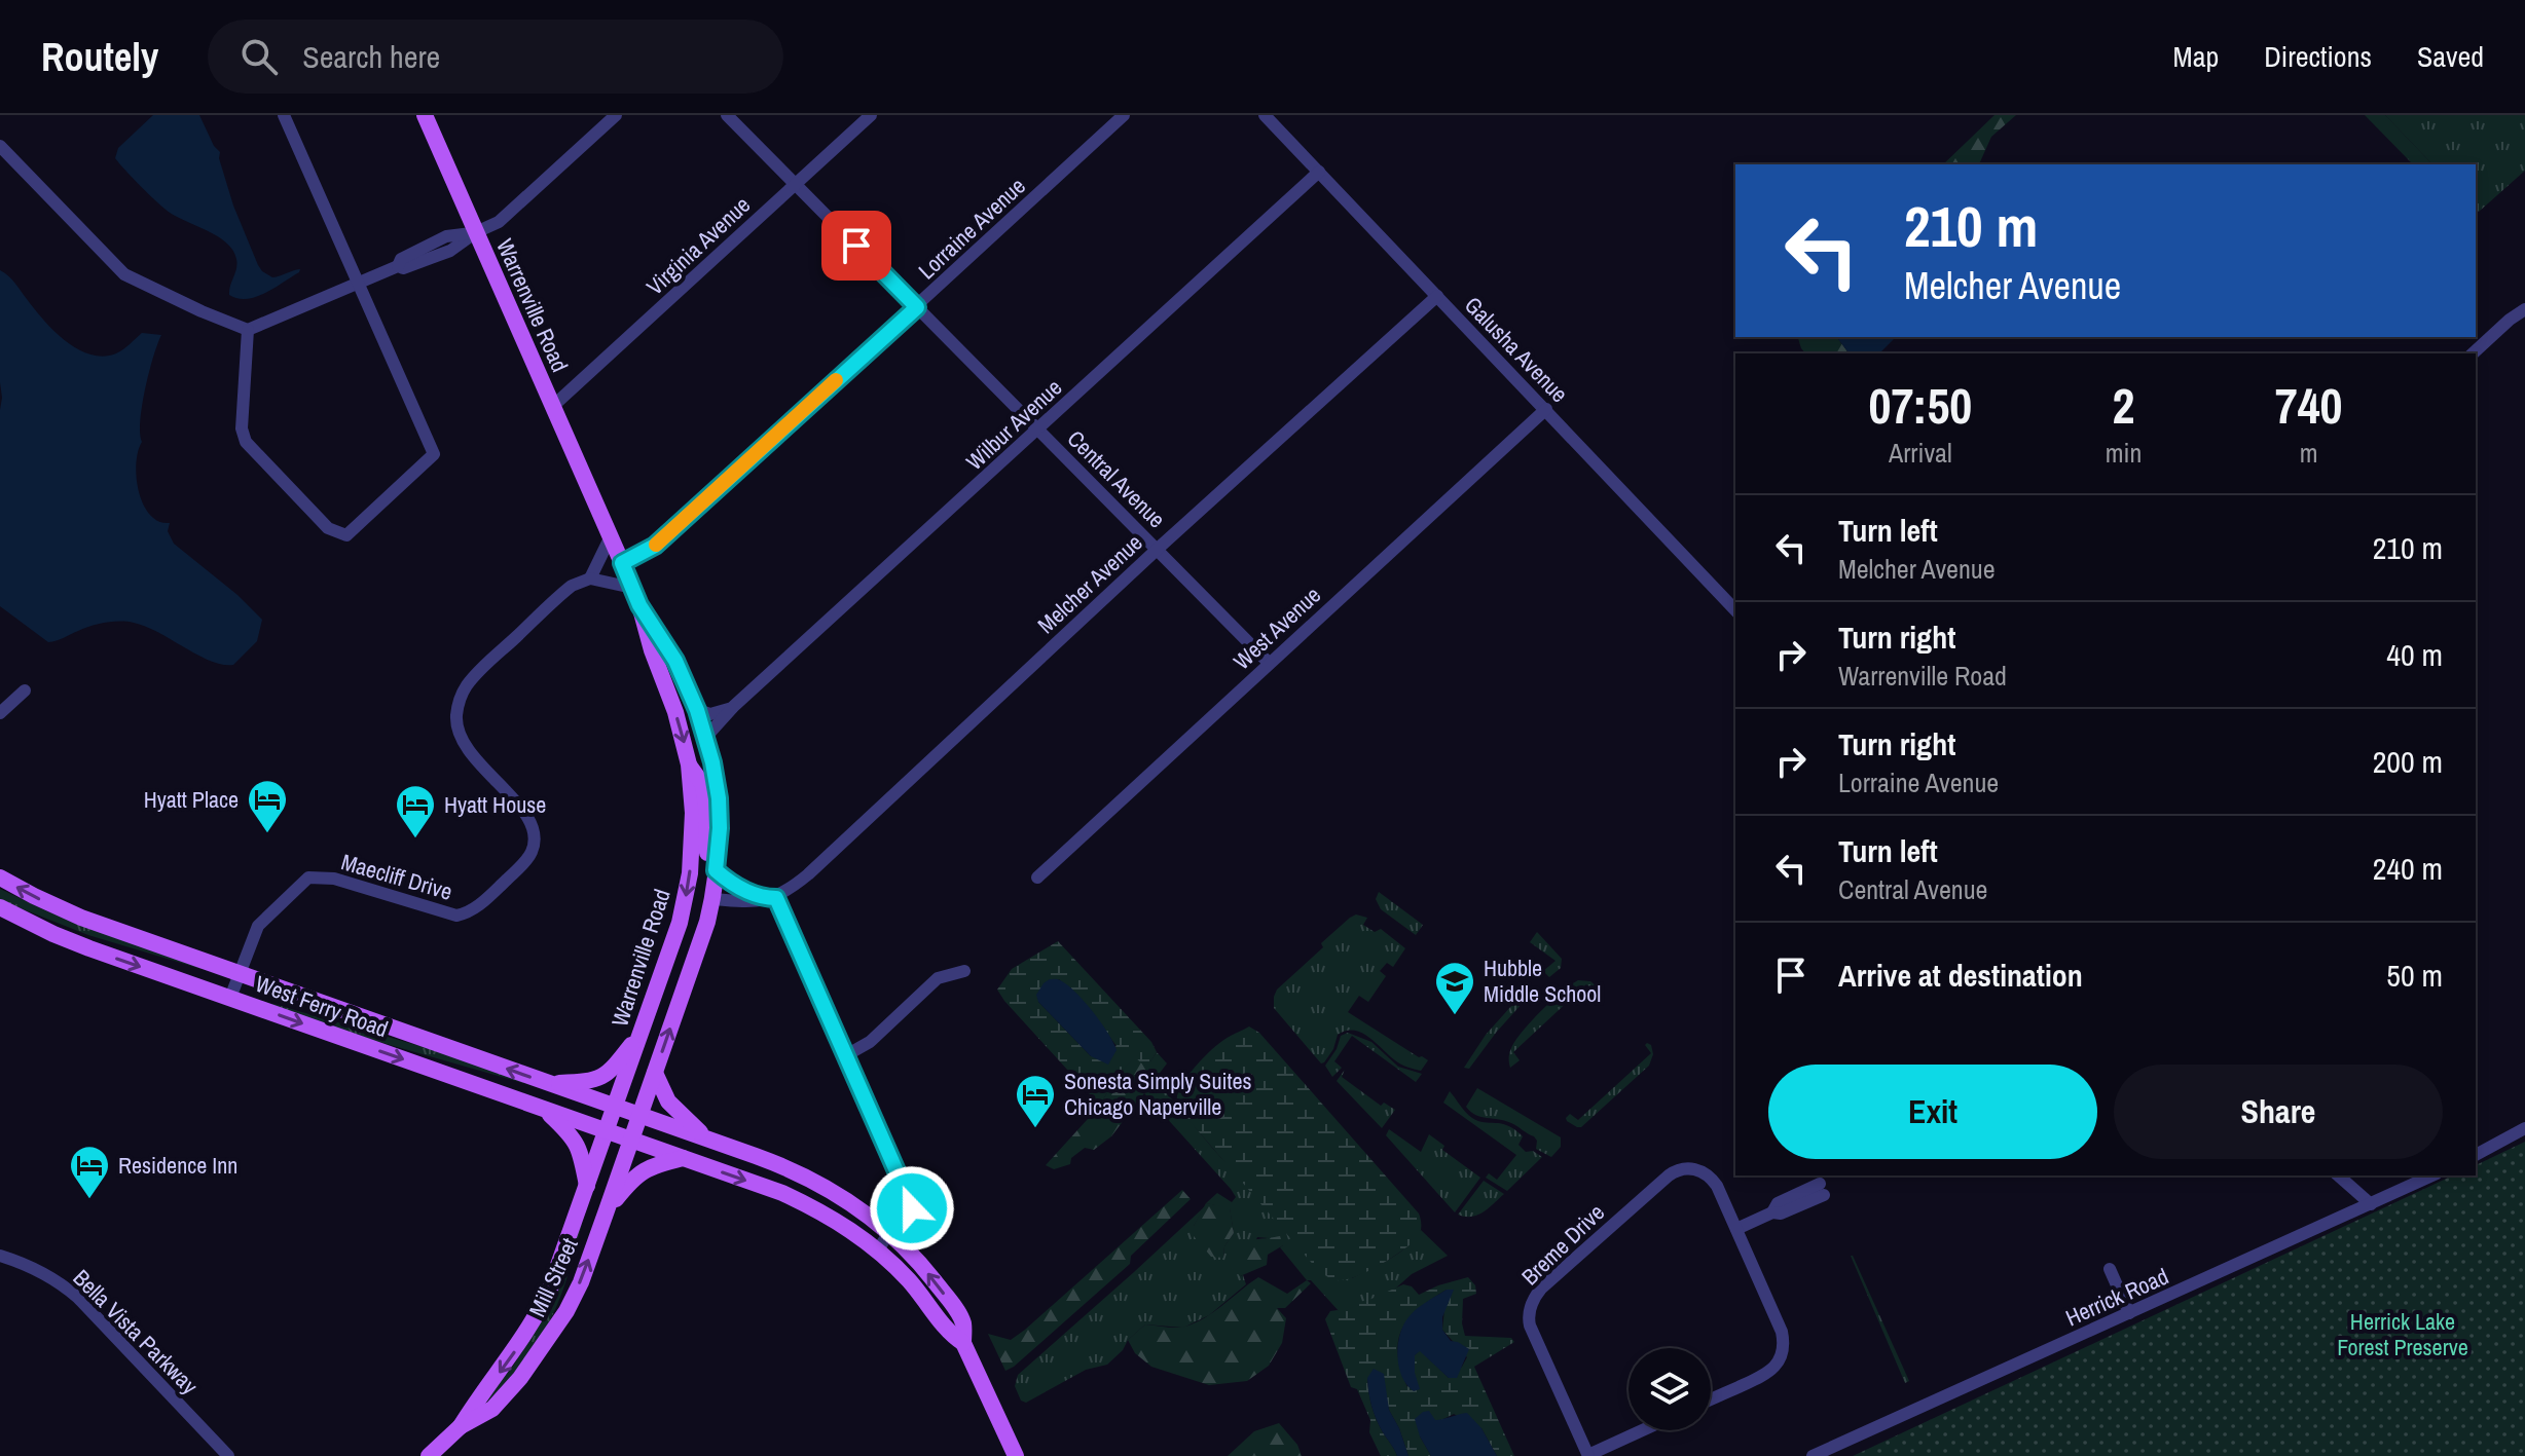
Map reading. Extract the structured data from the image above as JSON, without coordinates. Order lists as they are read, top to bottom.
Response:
{
  "streets": {
    "main road": ["Warrenville Road", "West Ferry Road", "Mill Street"],
    "street": [
      "Lorraine Avenue",
      "Virginia Avenue",
      "Galusha Avenue",
      "Wilbur Avenue",
      "Central Avenue",
      "Melcher Avenue",
      "West Avenue",
      "Maecliff Drive",
      "Breme Drive",
      "Herrick Road",
      "Bella Vista Parkway"
    ]
  },
  "crossings": [
    ["Lorraine Avenue", "Warrenville Road"],
    ["Lorraine Avenue", "Central Avenue"],
    ["Virginia Avenue", "Warrenville Road"],
    ["Virginia Avenue", "Central Avenue"],
    ["Warrenville Road", "Wilbur Avenue"],
    ["Warrenville Road", "West Ferry Road"],
    ["Warrenville Road", "Mill Street"],
    ["Galusha Avenue", "Wilbur Avenue"],
    ["Galusha Avenue", "Melcher Avenue"],
    ["Galusha Avenue", "West Avenue"],
    ["Wilbur Avenue", "Central Avenue"],
    ["Central Avenue", "Melcher Avenue"],
    ["Central Avenue", "West Avenue"],
    ["Maecliff Drive", "West Ferry Road"],
    ["West Ferry Road", "Mill Street"]
  ],
  "parks": ["Herrick Lake Forest Preserve"],
  "places": {
    "hotel": [
      "Hyatt Place",
      "Hyatt House",
      "Sonesta Simply Suites Chicago Naperville",
      "Residence Inn"
    ],
    "school or university": ["Hubble Middle School"]
  },
  "page": {
    "header": "Routely",
    "search": "Search here",
    "nav": ["Map", "Directions", "Saved"],
    "turn": ["210 m", "Melcher Avenue"],
    "eta": [
      "07:50",
      "Arrival",
      "2",
      "min",
      "740",
      "m"
    ],
    "list": [
      {
        "name": "Turn left",
        "note": "Melcher Avenue",
        "value": "210 m"
      },
      {
        "name": "Turn right",
        "note": "Warrenville Road",
        "value": "40 m"
      },
      {
        "name": "Turn right",
        "note": "Lorraine Avenue",
        "value": "200 m"
      },
      {
        "name": "Turn left",
        "note": "Central Avenue",
        "value": "240 m"
      },
      {
        "name": "Arrive at destination",
        "value": "50 m"
      }
    ],
    "buttons": ["Exit", "Share"]
  }
}
